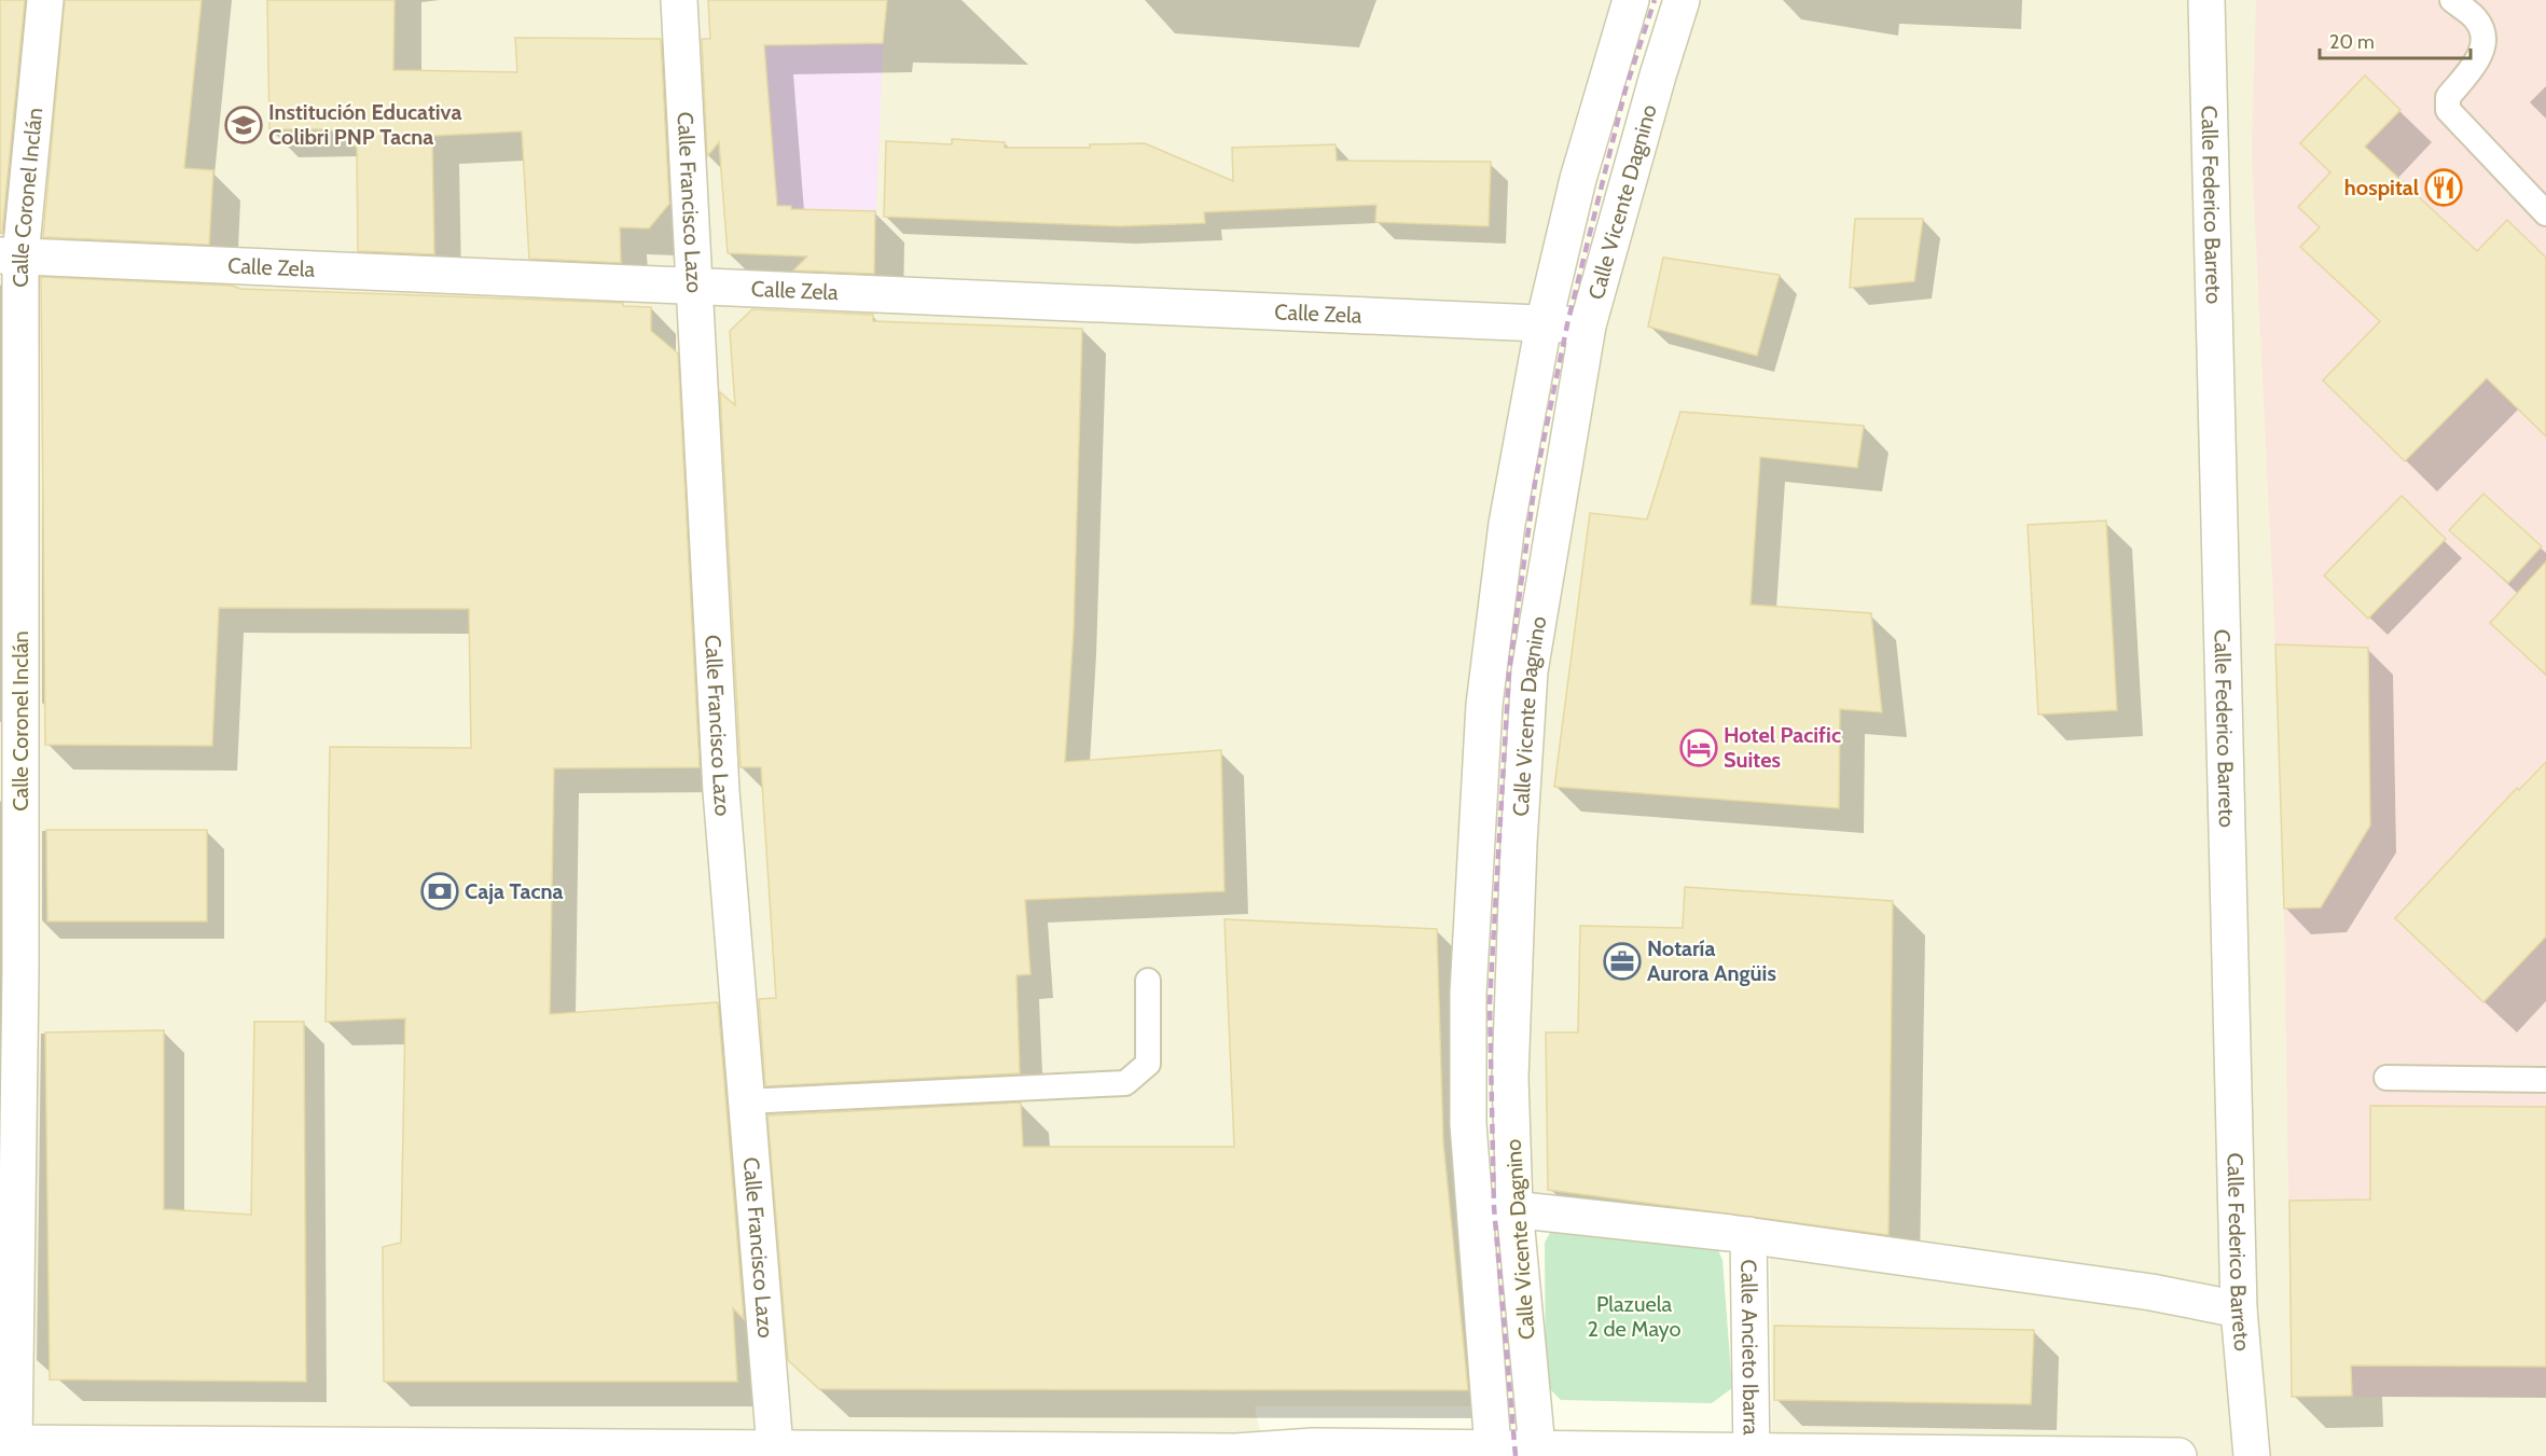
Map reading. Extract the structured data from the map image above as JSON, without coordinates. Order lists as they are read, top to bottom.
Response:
{
  "streets": {
    "street": [
      "Calle Coronel Inclán",
      "Calle Francisco Lazo",
      "Calle Vicente Dagnino",
      "Calle Federico Barreto",
      "Calle Zela",
      "Calle Ancieto Ibarra"
    ]
  },
  "crossings": [
    ["Calle Coronel Inclán", "Calle Zela"],
    ["Calle Francisco Lazo", "Calle Zela"],
    ["Calle Vicente Dagnino", "Calle Zela"]
  ],
  "parks": ["Plazuela 2 de Mayo"],
  "places": {
    "school or university": ["Institución Educativa Colibri PNP Tacna"],
    "restaurant": ["hospital"],
    "hotel": ["Hotel Pacific Suites"],
    "bank": ["Caja Tacna"],
    "office": ["Notaría Aurora Angüis"]
  },
  "scale_bar": "20 m"
}
